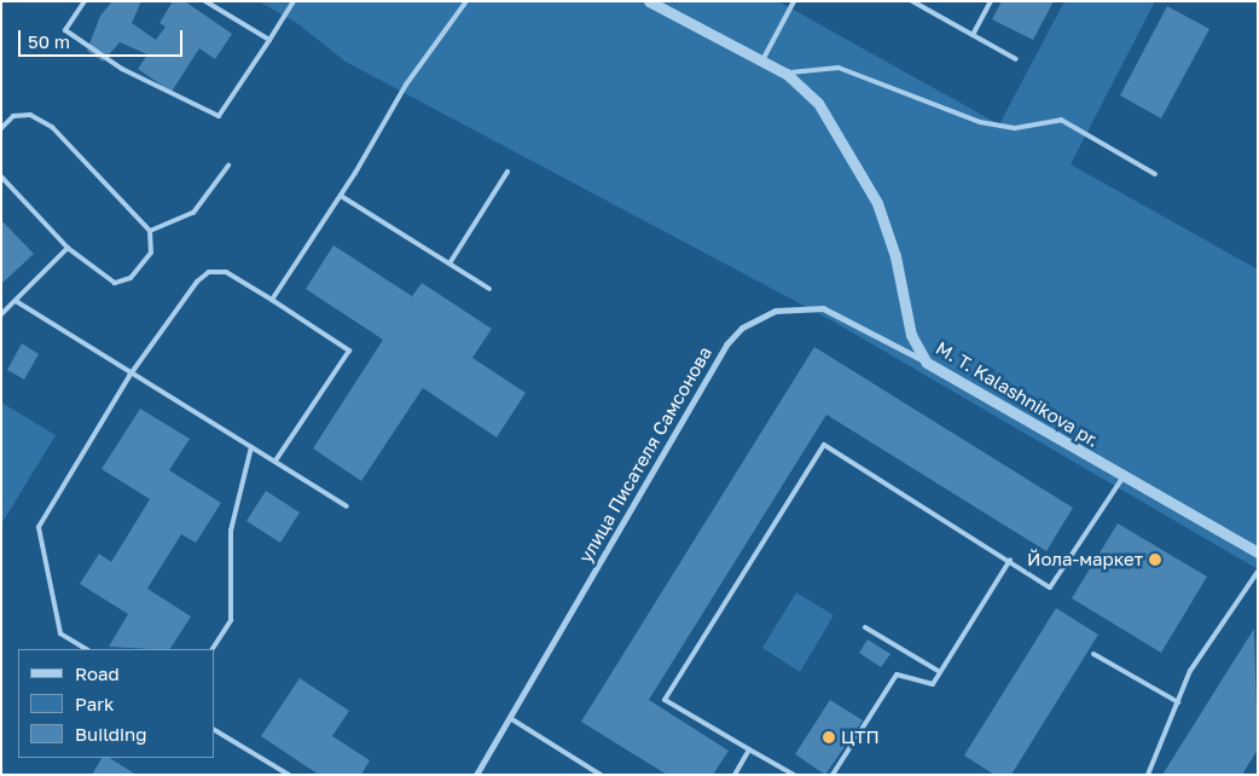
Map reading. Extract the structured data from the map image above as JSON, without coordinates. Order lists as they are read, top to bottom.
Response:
{
  "streets": {
    "street": ["M. T. Kalashnikova pr.", "улица Писателя Самсонова"]
  },
  "crossings": [
    ["M. T. Kalashnikova pr.", "улица Писателя Самсонова"]
  ],
  "places": ["Йола-маркет", "ЦТП"],
  "legend": ["Road", "Park", "Building"],
  "scale_bar": "50 m"
}
